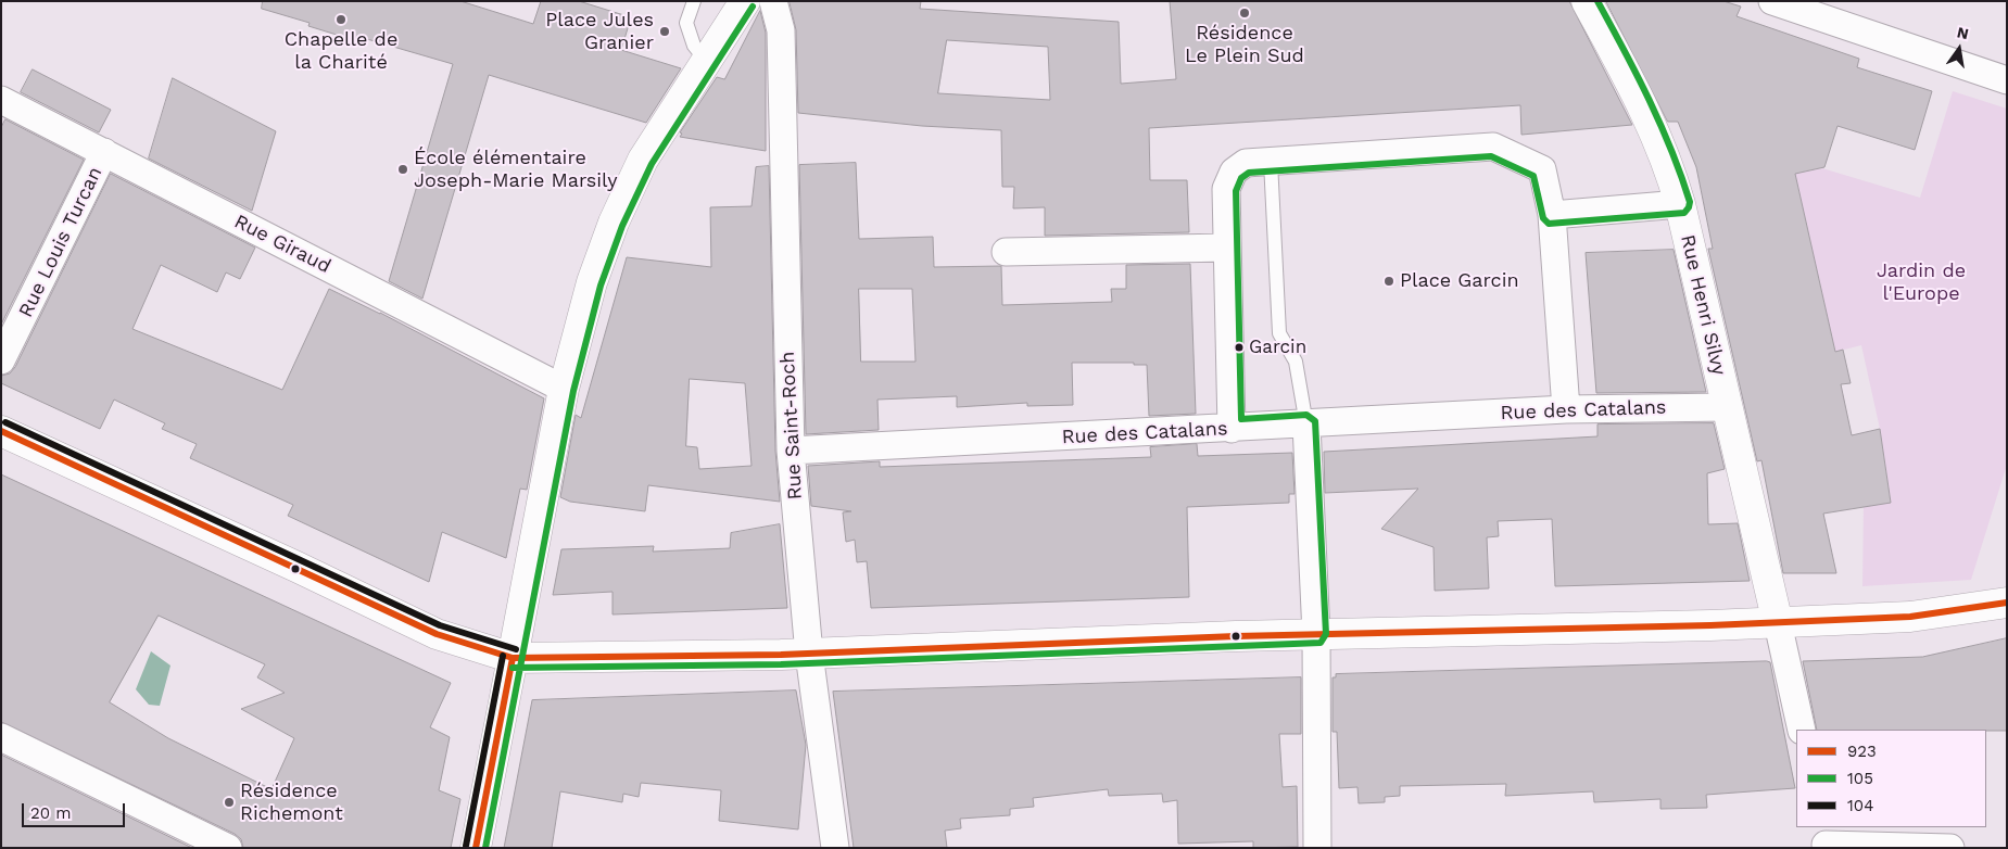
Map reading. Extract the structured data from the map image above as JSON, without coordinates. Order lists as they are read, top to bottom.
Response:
{
  "streets": {
    "main road": ["Rue Henri Silvy"],
    "street": [
      "Rue Louis Turcan",
      "Rue Giraud",
      "Rue des Catalans",
      "Rue Saint-Roch"
    ]
  },
  "crossings": [
    ["Rue Louis Turcan", "Rue Giraud"],
    ["Rue Henri Silvy", "Rue des Catalans"],
    ["Rue des Catalans", "Rue Saint-Roch"]
  ],
  "parks": ["Jardin de l'Europe"],
  "places": [
    "Résidence Le Plein Sud",
    "Chapelle de la Charité",
    "Place Jules Granier",
    "École élémentaire Joseph-Marie Marsily",
    "Place Garcin",
    "Garcin",
    "Résidence Richemont"
  ],
  "lines": ["transit line 105", "transit line 104", "transit line 923"],
  "legend": ["923", "105", "104"],
  "scale_bar": "20 m",
  "north": "top"
}
